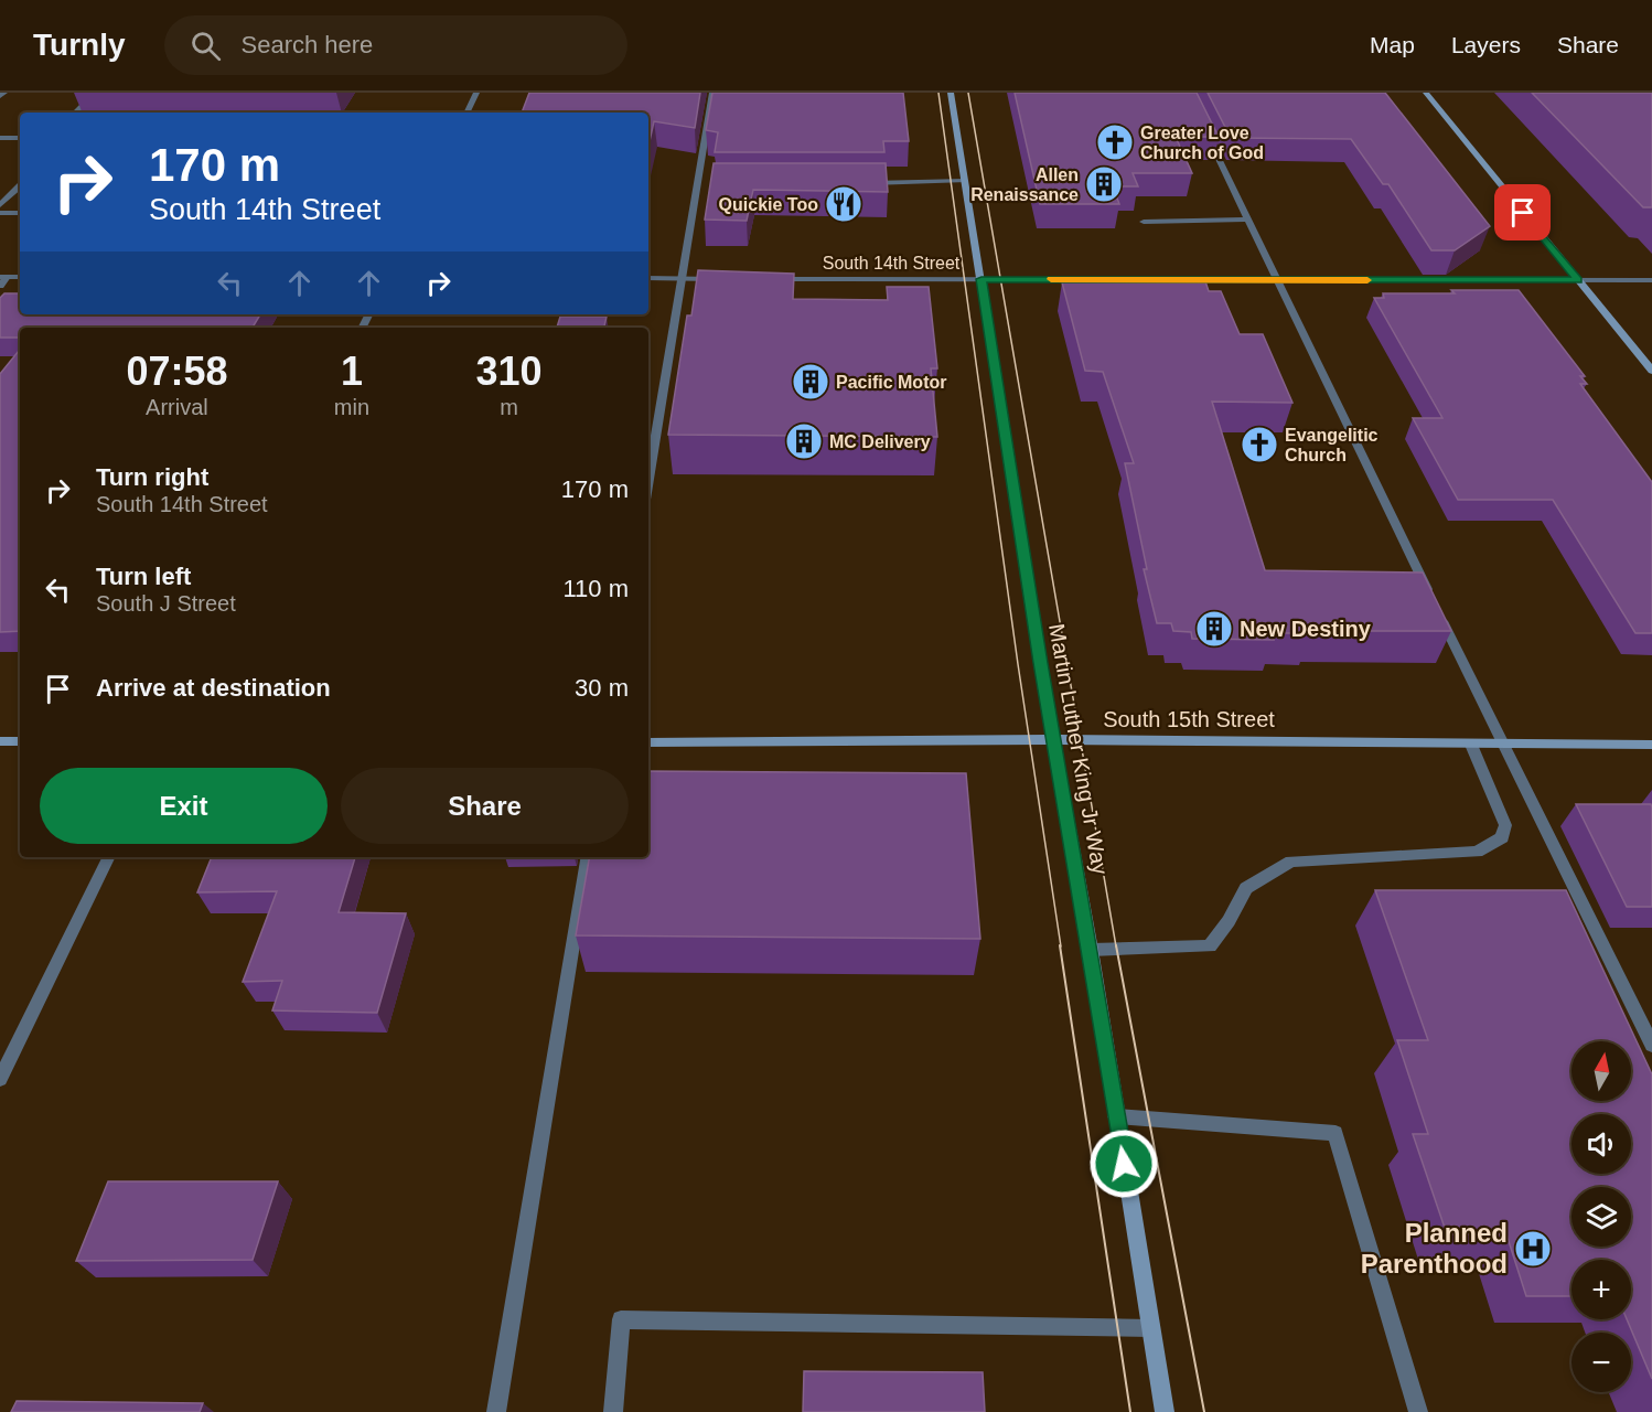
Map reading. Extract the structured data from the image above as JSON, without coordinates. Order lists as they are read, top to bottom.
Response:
{
  "streets": {
    "main road": ["South 15th Street", "Martin Luther King Jr Way"],
    "street": ["South 14th Street"]
  },
  "crossings": [
    ["South 14th Street", "Martin Luther King Jr Way"],
    ["South 15th Street", "Martin Luther King Jr Way"]
  ],
  "places": {
    "church": ["Greater Love Church of God", "Evangelitic Church"],
    "building": [
      "Allen Renaissance",
      "Pacific Motor",
      "MC Delivery",
      "New Destiny"
    ],
    "restaurant": ["Quickie Too"],
    "hospital": ["Planned Parenthood"]
  },
  "north": "top",
  "page": {
    "header": "Turnly",
    "search": "Search here",
    "nav": ["Map", "Layers", "Share"],
    "turn": ["170 m", "South 14th Street"],
    "eta": [
      "07:58",
      "Arrival",
      "1",
      "min",
      "310",
      "m"
    ],
    "list": [
      {
        "name": "Turn right",
        "note": "South 14th Street",
        "value": "170 m"
      },
      {
        "name": "Turn left",
        "note": "South J Street",
        "value": "110 m"
      },
      {
        "name": "Arrive at destination",
        "value": "30 m"
      }
    ],
    "buttons": ["Exit", "Share"],
    "map_buttons": ["+", "−"]
  }
}
